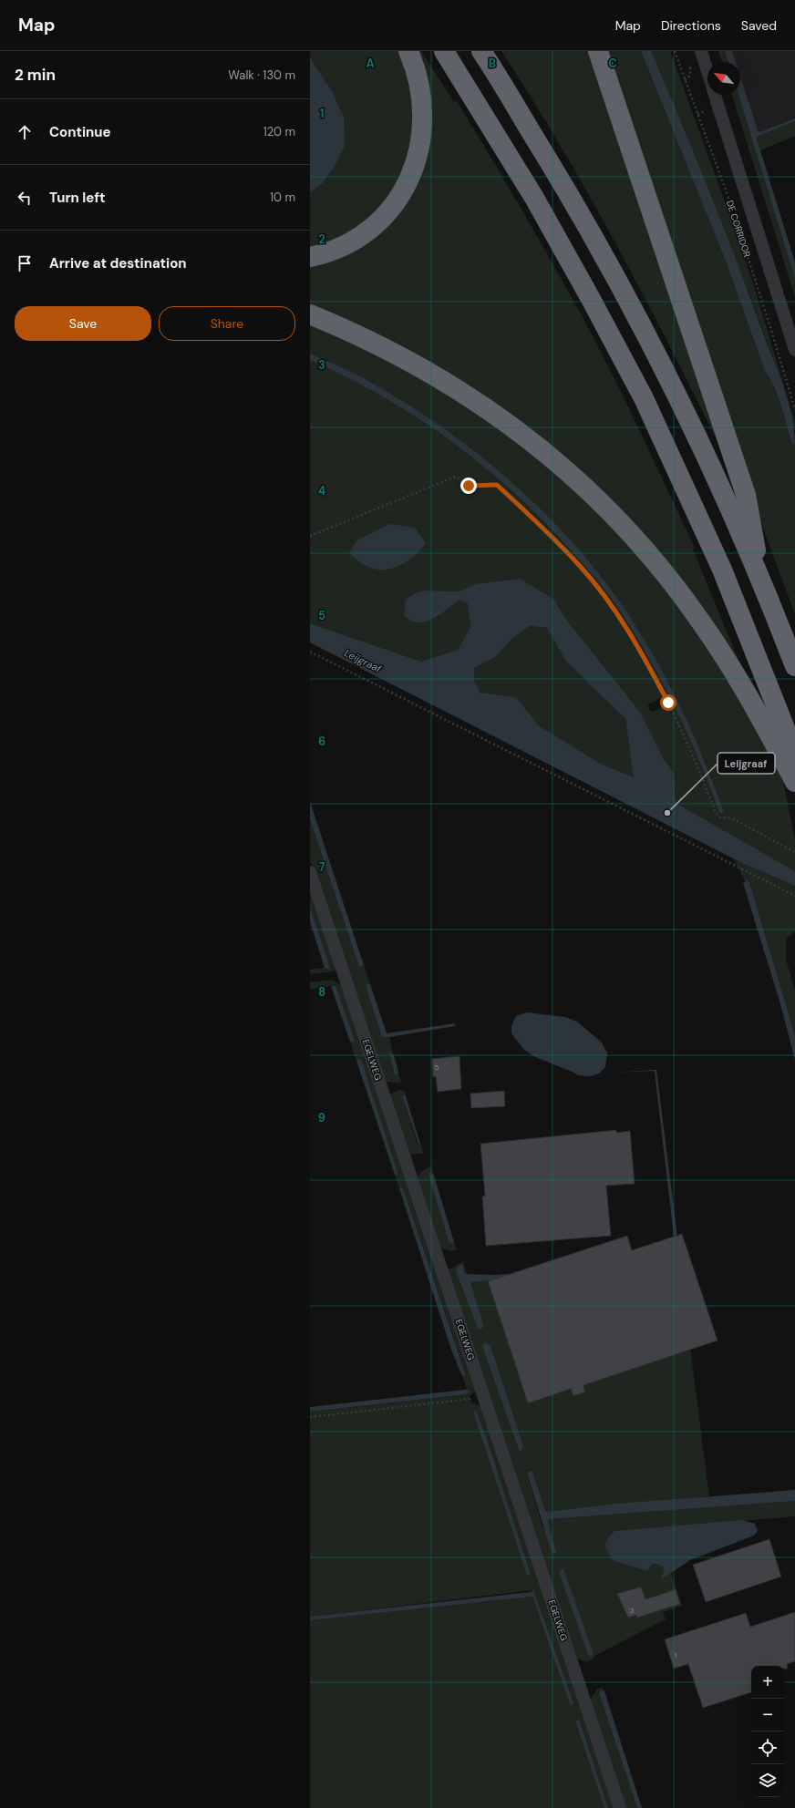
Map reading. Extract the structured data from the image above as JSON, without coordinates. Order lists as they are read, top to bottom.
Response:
{
  "streets": {
    "street": ["DE CORRIDOR", "EGELWEG"]
  },
  "water": ["Leijgraaf"],
  "places": ["Leijgraaf"],
  "house_numbers": ["5", "3", "1"],
  "north": "top left",
  "page": {
    "header": "Map",
    "nav": ["Map", "Directions", "Saved"],
    "heading": ["2 min", "Walk · 130 m"],
    "list": [
      ["Continue", "120 m"],
      ["Turn left", "10 m"],
      "Arrive at destination"
    ],
    "buttons": ["Save", "Share"],
    "map_buttons": ["+", "−"]
  },
  "grid": {
    "columns": ["A", "B", "C"],
    "rows": [
      "1",
      "2",
      "3",
      "4",
      "5",
      "6",
      "7",
      "8",
      "9"
    ]
  }
}
